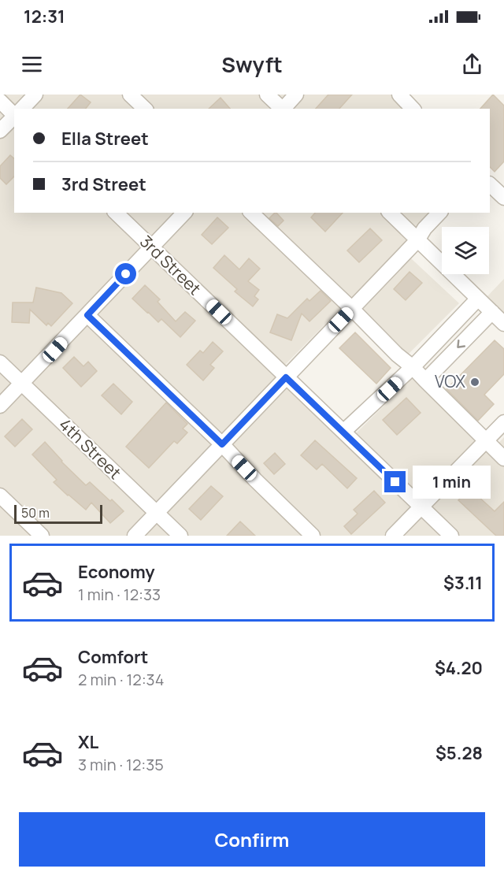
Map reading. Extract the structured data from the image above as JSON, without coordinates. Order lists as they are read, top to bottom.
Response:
{
  "streets": {
    "street": ["3rd Street", "4th Street"]
  },
  "places": ["VOX"],
  "scale_bar": "50 m",
  "page": {
    "status": "12:31",
    "header": "Swyft",
    "banner": ["Ella Street", "3rd Street"],
    "bubble": "1 min",
    "scale": "50 m",
    "list": [
      {
        "name": "Economy",
        "note": "1 min · 12:33",
        "value": "$3.11"
      },
      {
        "name": "Comfort",
        "note": "2 min · 12:34",
        "value": "$4.20"
      },
      {
        "name": "XL",
        "note": "3 min · 12:35",
        "value": "$5.28"
      }
    ],
    "buttons": "Confirm"
  }
}
